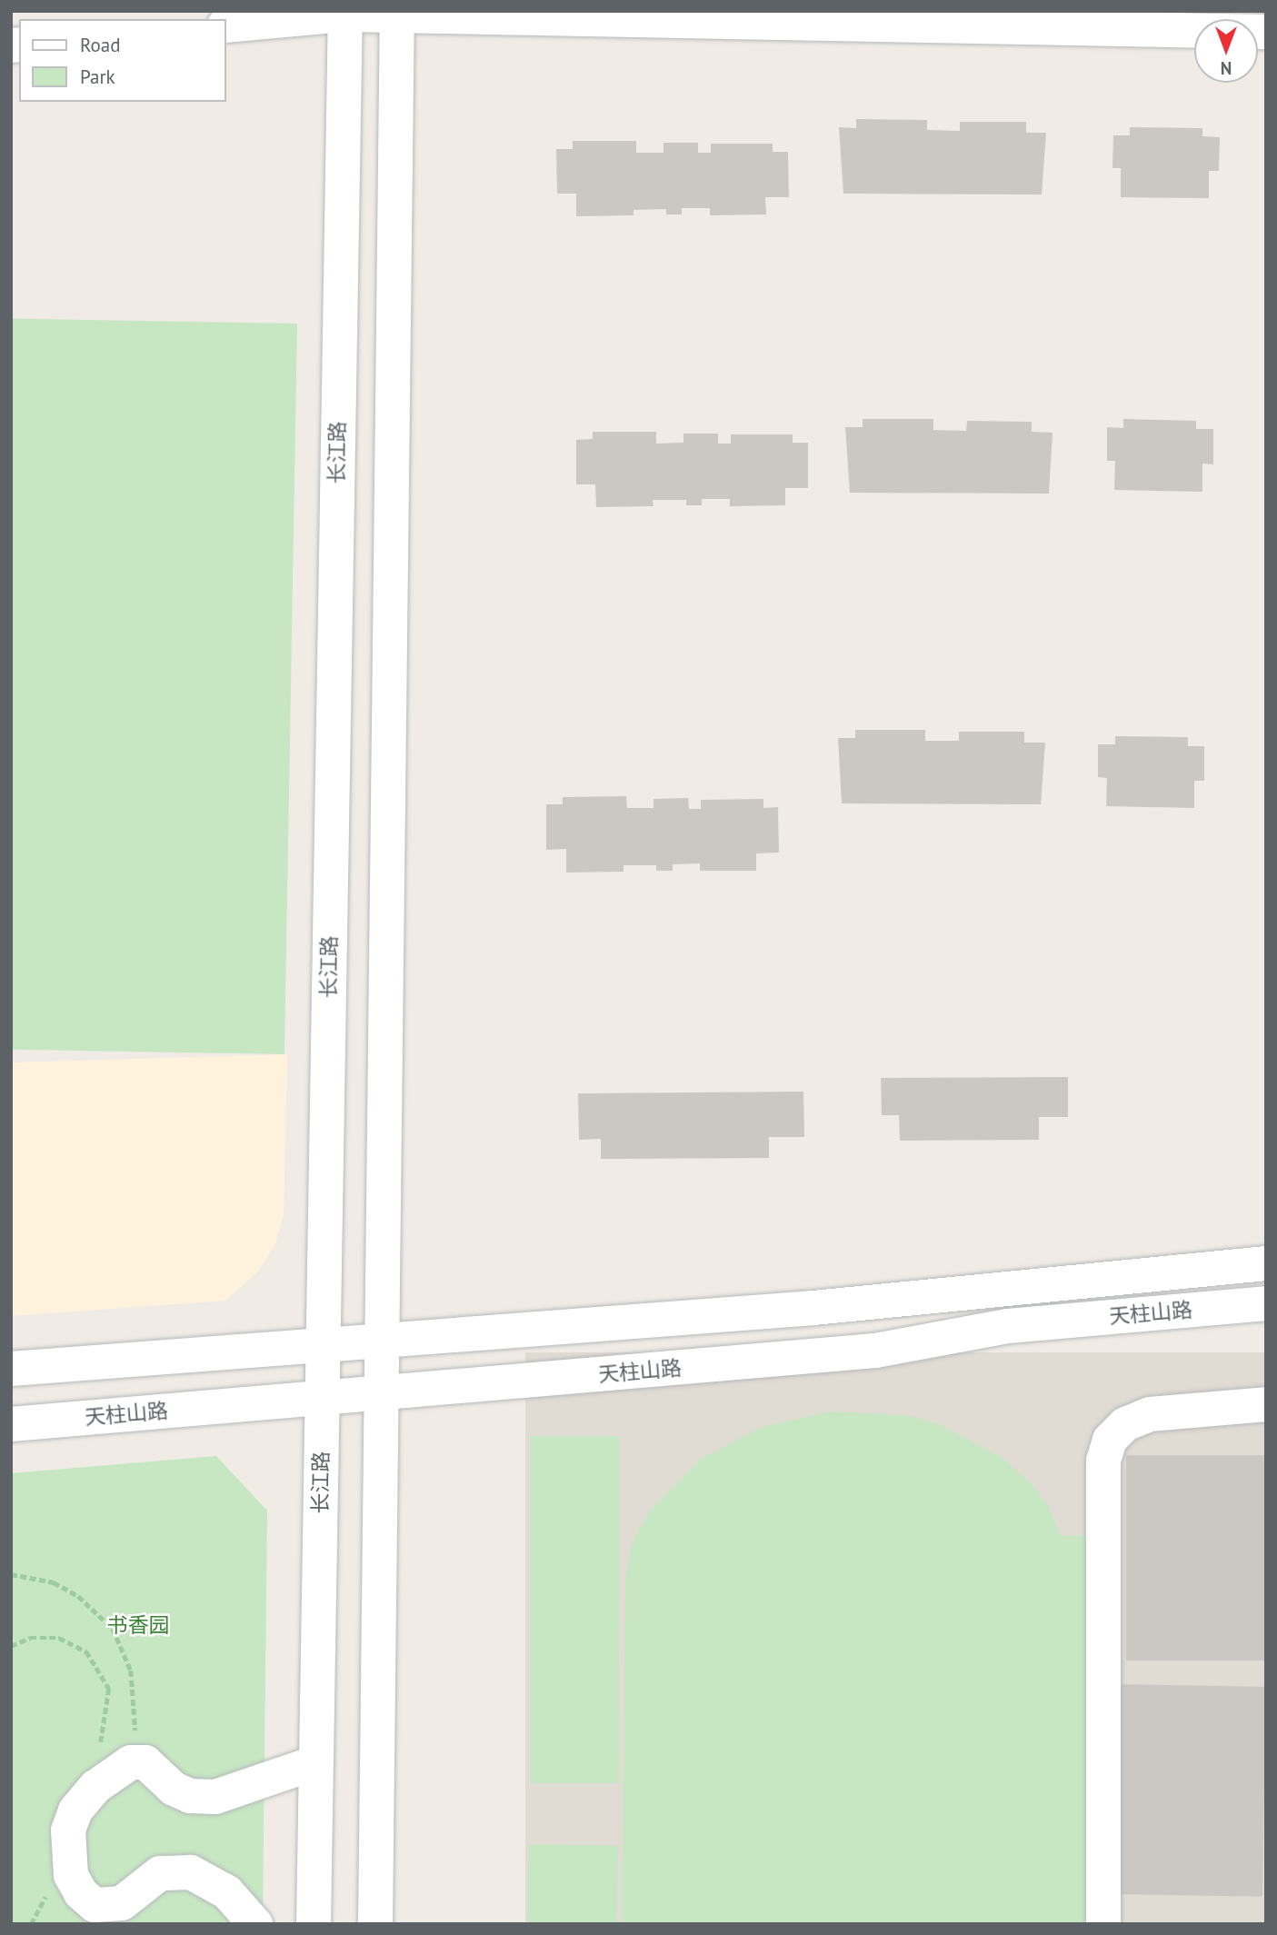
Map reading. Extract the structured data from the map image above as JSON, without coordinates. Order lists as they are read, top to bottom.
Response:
{
  "streets": {
    "street": ["长江路", "天柱山路"]
  },
  "crossings": [
    ["长江路", "天柱山路"]
  ],
  "parks": ["书香园"],
  "legend": ["Road", "Park"],
  "north": "bottom"
}
